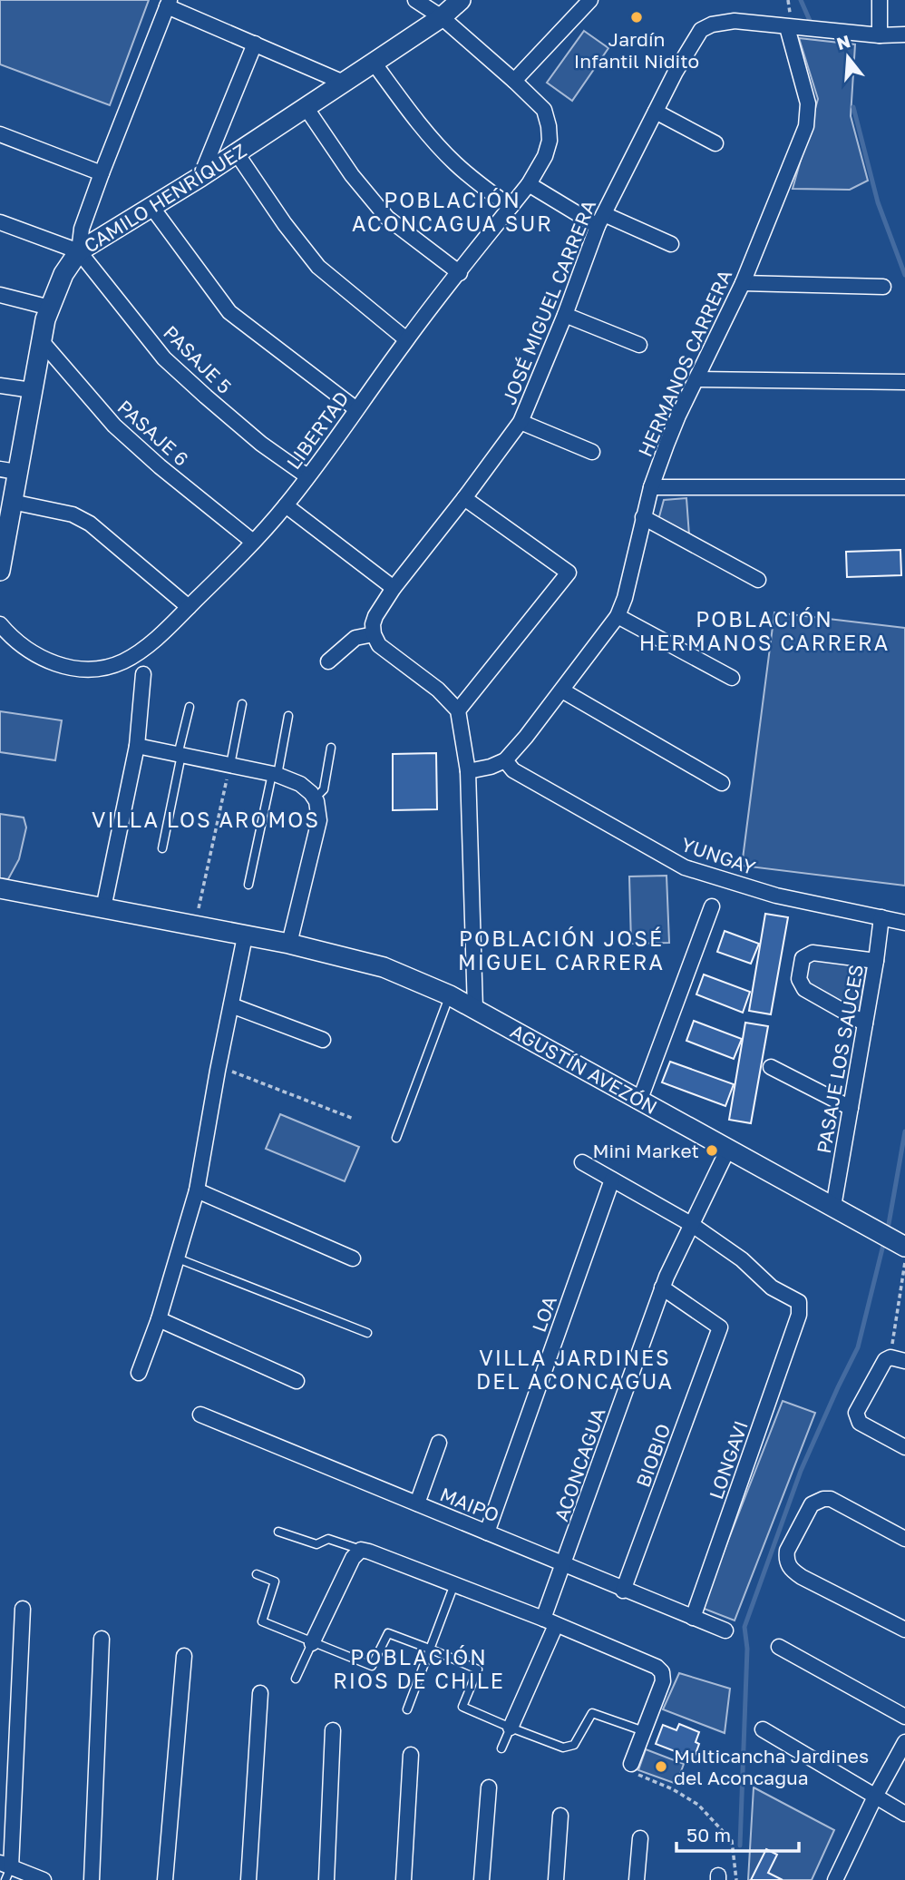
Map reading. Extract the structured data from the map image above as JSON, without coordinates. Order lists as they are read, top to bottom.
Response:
{
  "streets": {
    "street": [
      "CAMILO HENRÍQUEZ",
      "JOSÉ MIGUEL CARRERA",
      "PASAJE 5",
      "HERMANOS CARRERA",
      "LIBERTAD",
      "PASAJE 6",
      "YUNGAY",
      "PASAJE LOS SAUCES",
      "AGUSTÍN AVEZÓN",
      "LOA",
      "BIOBIO",
      "LONGAVI",
      "ACONCAGUA",
      "MAIPO"
    ]
  },
  "crossings": [
    ["CAMILO HENRÍQUEZ", "PASAJE 5"],
    ["CAMILO HENRÍQUEZ", "LIBERTAD"],
    ["CAMILO HENRÍQUEZ", "PASAJE 6"],
    ["JOSÉ MIGUEL CARRERA", "HERMANOS CARRERA"],
    ["PASAJE 5", "LIBERTAD"],
    ["HERMANOS CARRERA", "YUNGAY"],
    ["LIBERTAD", "PASAJE 6"],
    ["YUNGAY", "PASAJE LOS SAUCES"],
    ["PASAJE LOS SAUCES", "AGUSTÍN AVEZÓN"],
    ["AGUSTÍN AVEZÓN", "ACONCAGUA"],
    ["LOA", "MAIPO"],
    ["BIOBIO", "ACONCAGUA"],
    ["BIOBIO", "MAIPO"],
    ["LONGAVI", "ACONCAGUA"],
    ["LONGAVI", "MAIPO"],
    ["ACONCAGUA", "MAIPO"]
  ],
  "districts": [
    "POBLACIÓN ACONCAGUA SUR",
    "POBLACIÓN HERMANOS CARRERA",
    "VILLA LOS AROMOS",
    "POBLACIÓN JOSÉ MIGUEL CARRERA",
    "VILLA JARDINES DEL ACONCAGUA",
    "POBLACIÓN RIOS DE CHILE"
  ],
  "places": ["Jardín Infantil Nidito", "Mini Market", "Multicancha Jardines del Aconcagua"],
  "scale_bar": "50 m",
  "north": "top"
}
